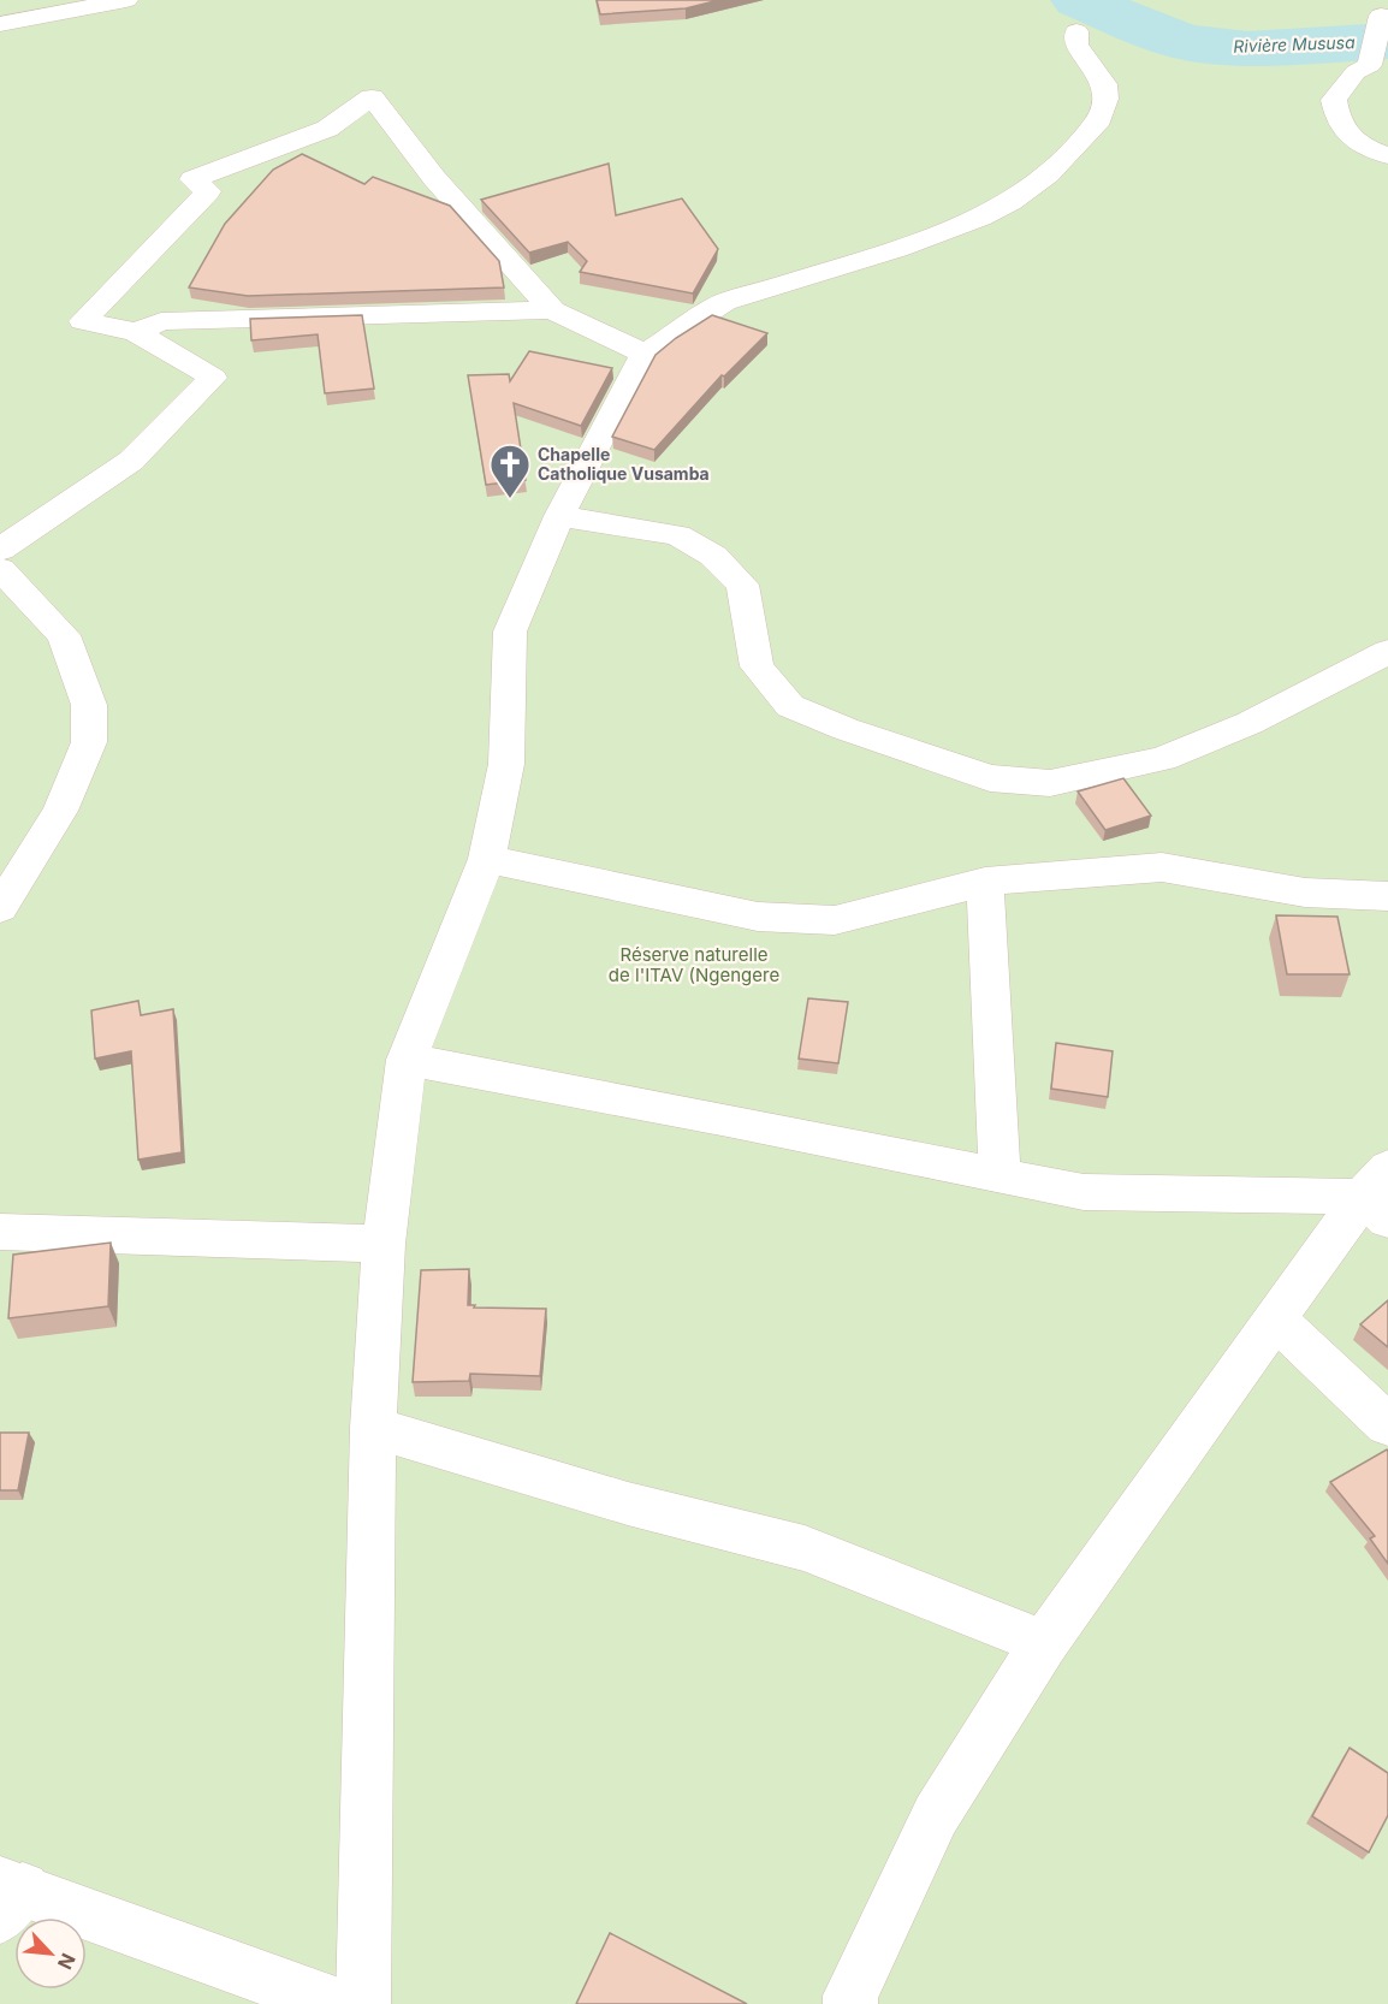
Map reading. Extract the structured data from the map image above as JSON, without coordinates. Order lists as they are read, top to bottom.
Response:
{
  "water": ["Rivière Mususa"],
  "parks": ["Réserve naturelle de l'ITAV (Ngengere"],
  "places": {
    "church": ["Chapelle Catholique Vusamba"]
  },
  "north": "bottom right"
}
